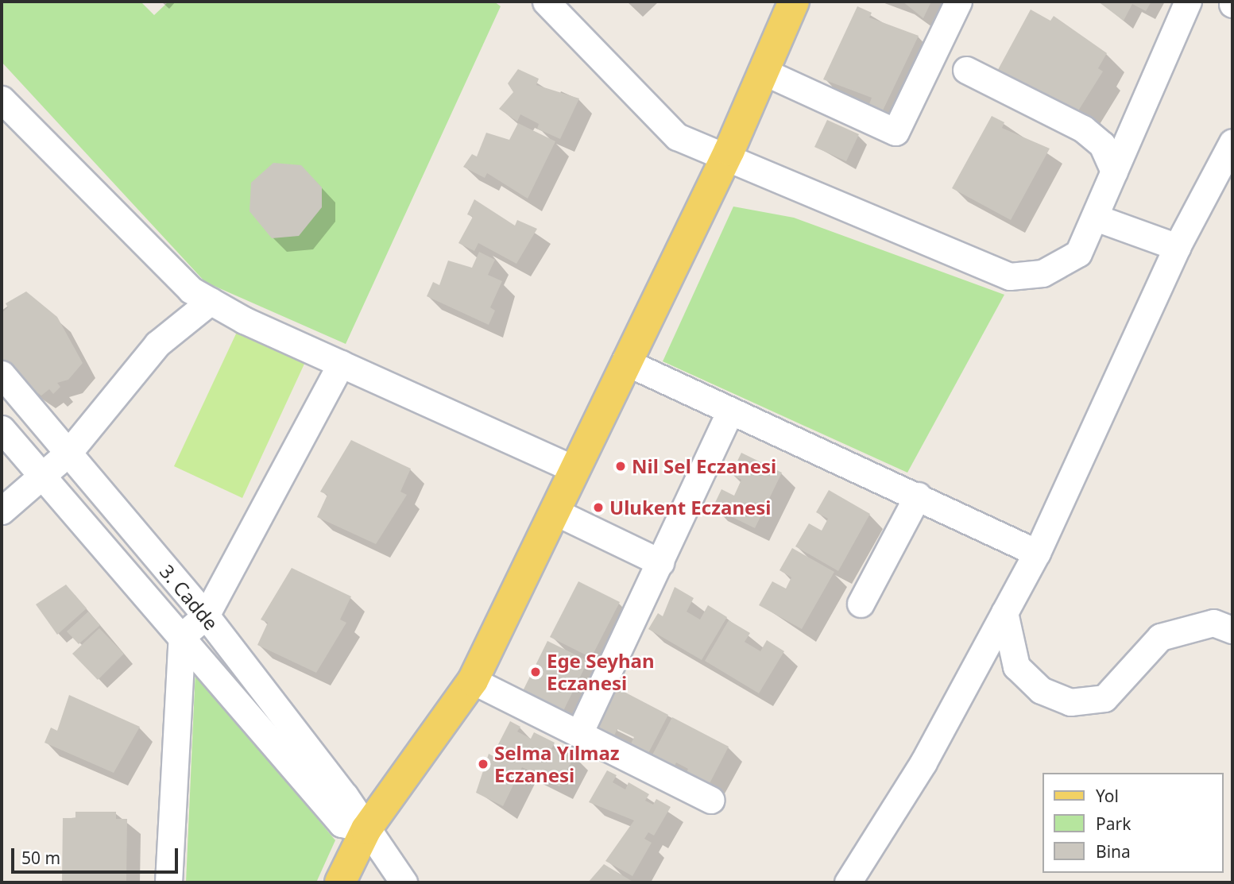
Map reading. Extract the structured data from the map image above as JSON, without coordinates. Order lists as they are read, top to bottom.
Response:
{
  "streets": {
    "street": ["3. Cadde"]
  },
  "places": [
    "Nil Sel Eczanesi",
    "Ulukent Eczanesi",
    "Ege Seyhan Eczanesi",
    "Selma Yılmaz Eczanesi"
  ],
  "legend": ["Yol", "Park", "Bina"],
  "scale_bar": "50 m"
}
